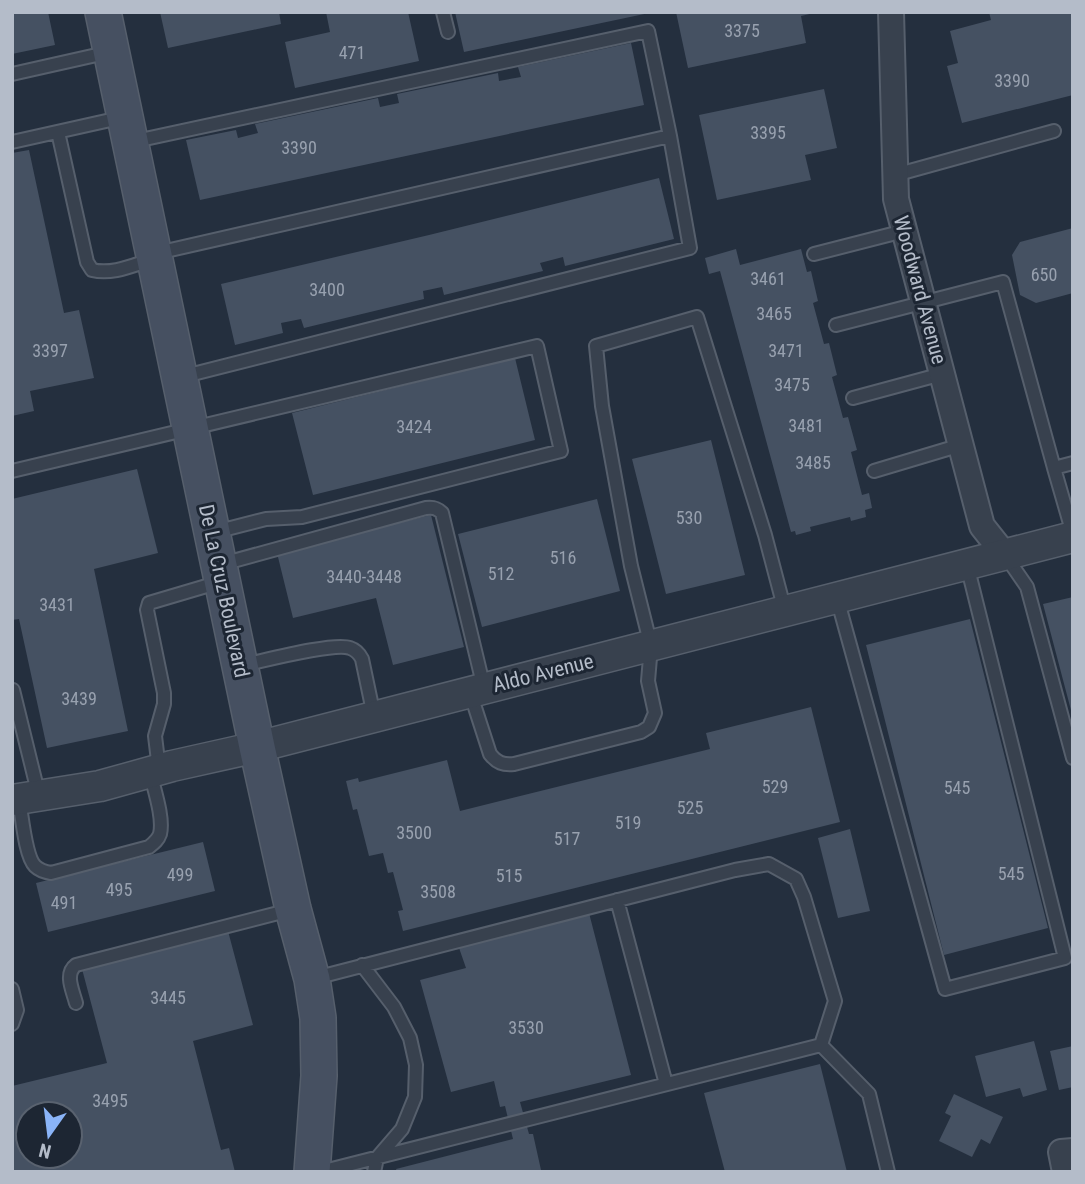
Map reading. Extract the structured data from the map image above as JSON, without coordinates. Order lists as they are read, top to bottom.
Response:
{
  "streets": {
    "main road": ["De La Cruz Boulevard"],
    "street": ["Woodward Avenue", "Aldo Avenue"]
  },
  "crossings": [
    ["Woodward Avenue", "Aldo Avenue"],
    ["De La Cruz Boulevard", "Aldo Avenue"]
  ],
  "house_numbers": [
    "3375",
    "471",
    "3390",
    "3395",
    "3390",
    "650",
    "3461",
    "3400",
    "3465",
    "3397",
    "3471",
    "3475",
    "3481",
    "3424",
    "3485",
    "530",
    "516",
    "512",
    "3440-3448",
    "3431",
    "3439",
    "529",
    "545",
    "525",
    "519",
    "3500",
    "517",
    "545",
    "499",
    "515",
    "495",
    "3508",
    "491",
    "3445",
    "3530",
    "3495"
  ],
  "north": "bottom"
}
